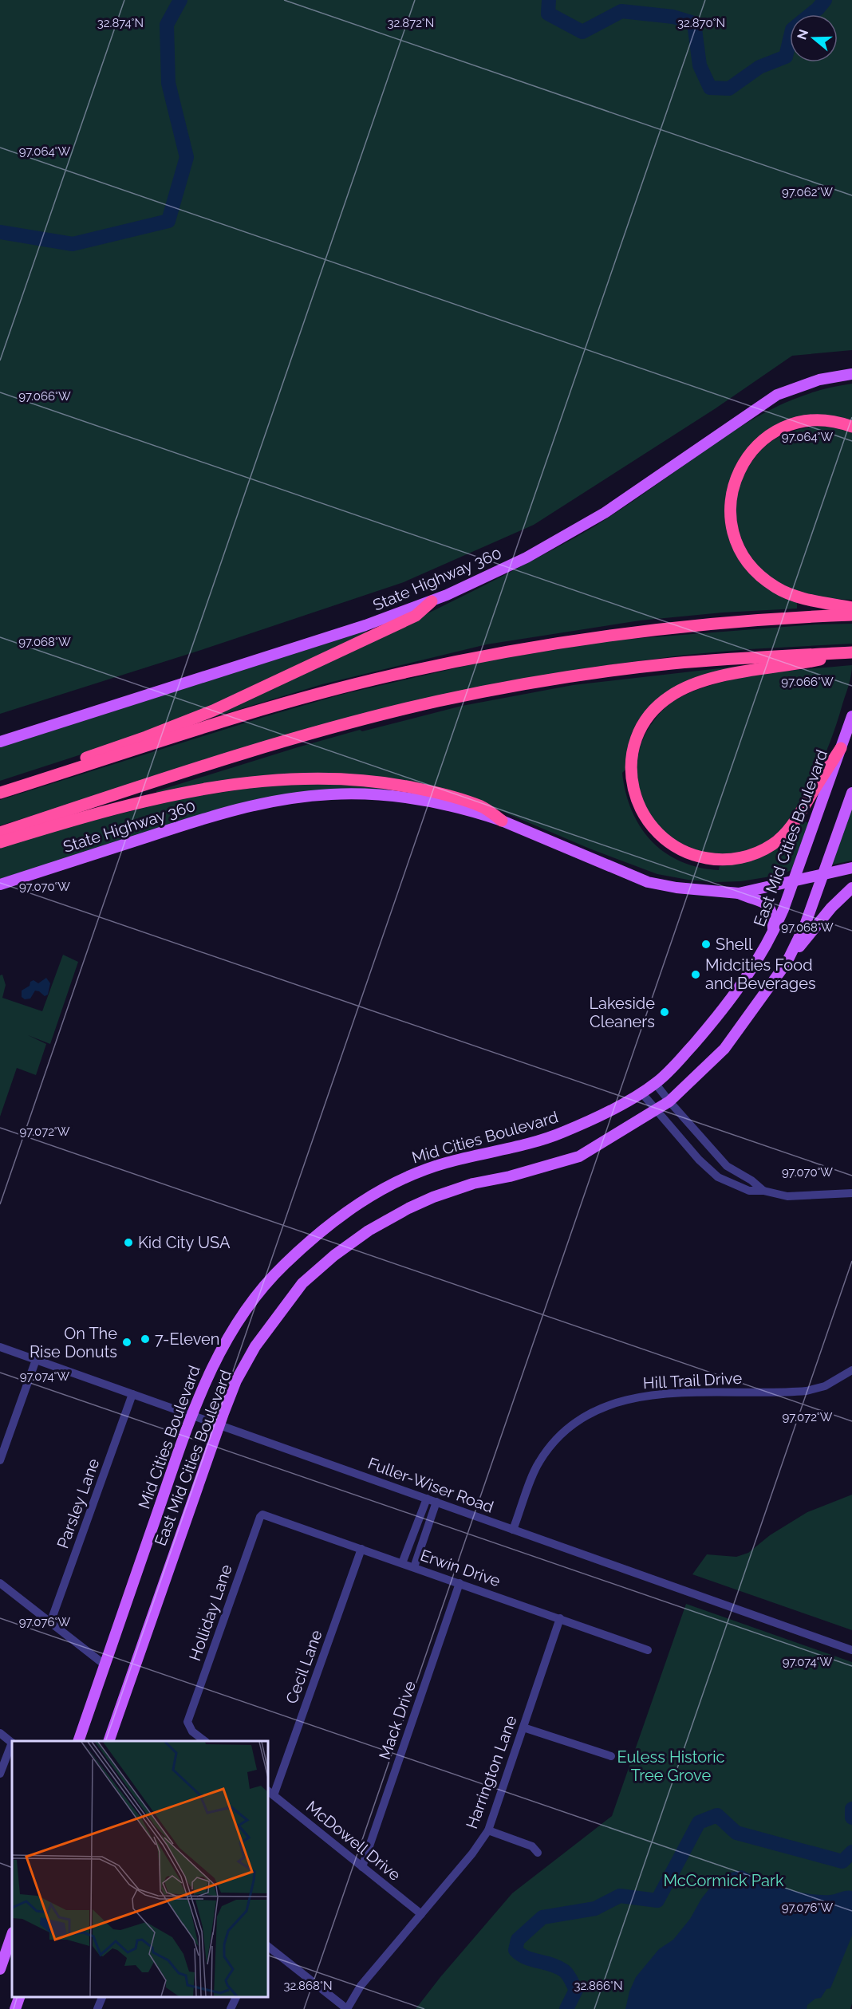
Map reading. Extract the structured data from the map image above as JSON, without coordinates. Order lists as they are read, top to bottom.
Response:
{
  "streets": {
    "main road": ["State Highway 360", "East Mid Cities Boulevard", "Mid Cities Boulevard"],
    "street": [
      "Hill Trail Drive",
      "Fuller-Wiser Road",
      "Parsley Lane",
      "Erwin Drive",
      "Holliday Lane",
      "Cecil Lane",
      "Mack Drive",
      "Harrington Lane",
      "McDowell Drive"
    ]
  },
  "crossings": [
    ["State Highway 360", "East Mid Cities Boulevard"],
    ["East Mid Cities Boulevard", "Mid Cities Boulevard"],
    ["East Mid Cities Boulevard", "Fuller-Wiser Road"],
    ["Mid Cities Boulevard", "Fuller-Wiser Road"],
    ["Hill Trail Drive", "Fuller-Wiser Road"],
    ["Fuller-Wiser Road", "Parsley Lane"],
    ["Erwin Drive", "Holliday Lane"],
    ["Erwin Drive", "Cecil Lane"],
    ["Erwin Drive", "Mack Drive"],
    ["Erwin Drive", "Harrington Lane"],
    ["Cecil Lane", "McDowell Drive"],
    ["Mack Drive", "McDowell Drive"],
    ["Harrington Lane", "McDowell Drive"]
  ],
  "parks": ["Euless Historic Tree Grove", "McCormick Park"],
  "places": [
    "Shell",
    "Midcities Food and Beverages",
    "Lakeside Cleaners",
    "Kid City USA",
    "7-Eleven",
    "On The Rise Donuts"
  ],
  "north": "left",
  "coordinates": [
    "32.874°N",
    "32.872°N",
    "32.870°N",
    "97.064°W",
    "97.062°W",
    "97.066°W",
    "97.068°W",
    "97.070°W",
    "97.072°W",
    "97.074°W",
    "97.076°W",
    "32.868°N",
    "32.866°N"
  ]
}
